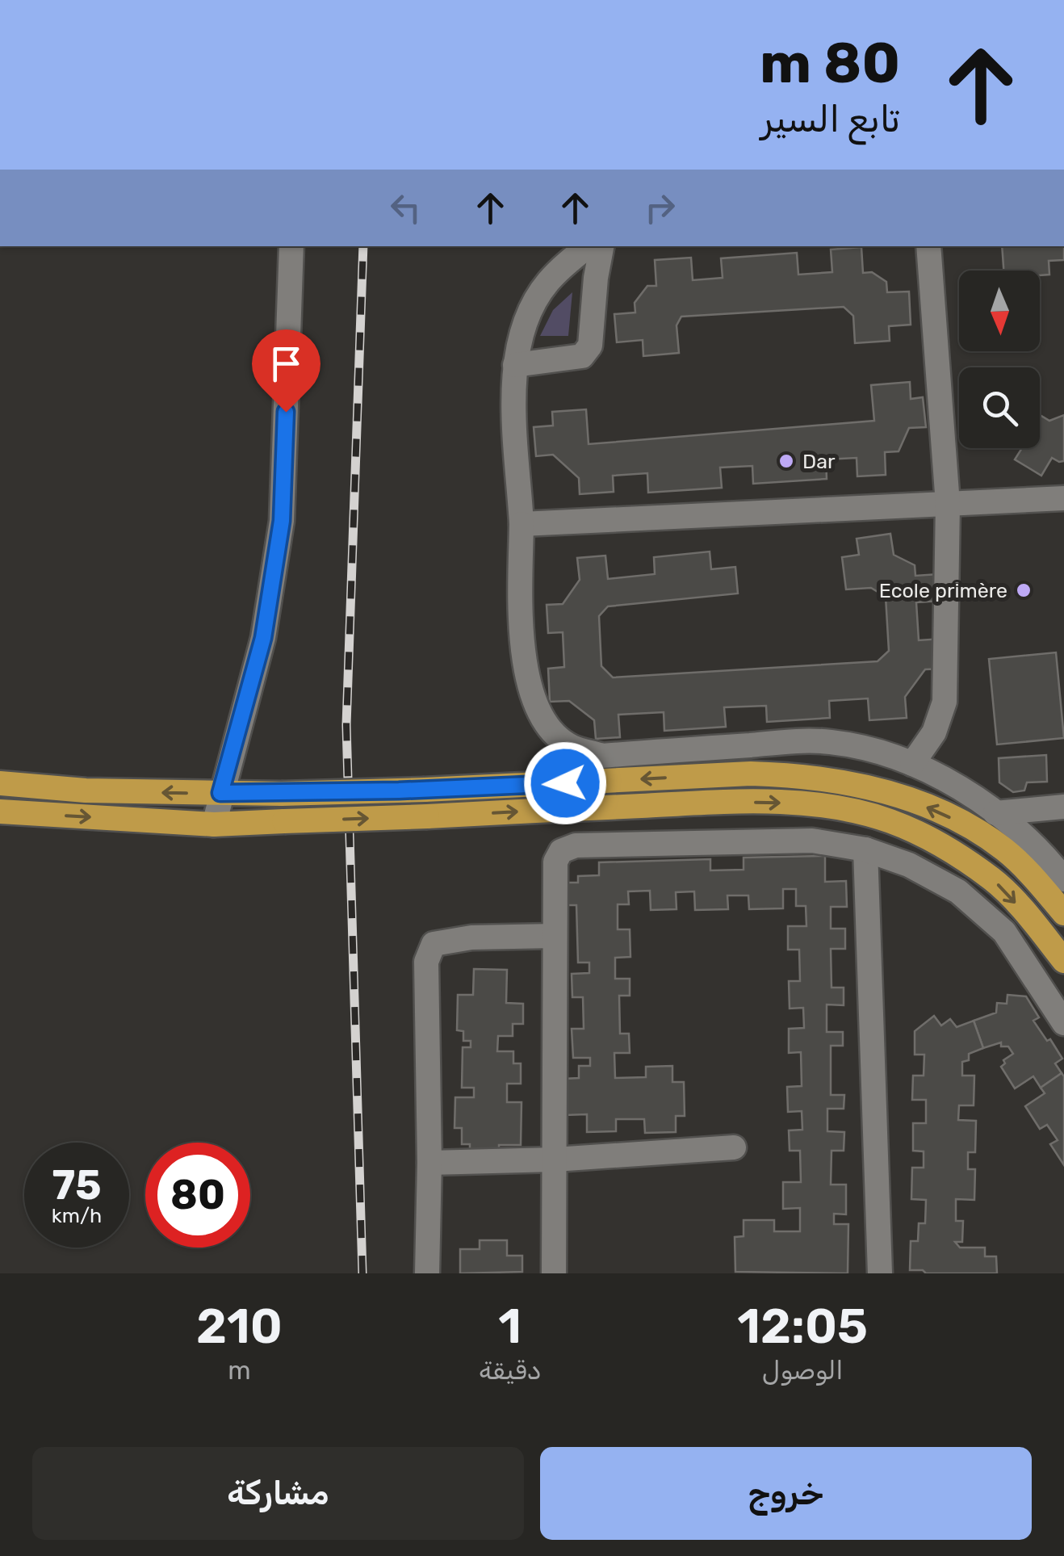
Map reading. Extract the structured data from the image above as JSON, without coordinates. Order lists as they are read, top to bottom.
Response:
{
  "places": ["Dar", "Ecole primère"],
  "north": "bottom",
  "page": {
    "turn": ["80 m", "تابع السير"],
    "speed": "75 km/h",
    "limit": "80",
    "eta": [
      "12:05",
      "الوصول",
      "1",
      "دقيقة",
      "210",
      "m"
    ],
    "buttons": ["خروج", "مشاركة"]
  }
}
